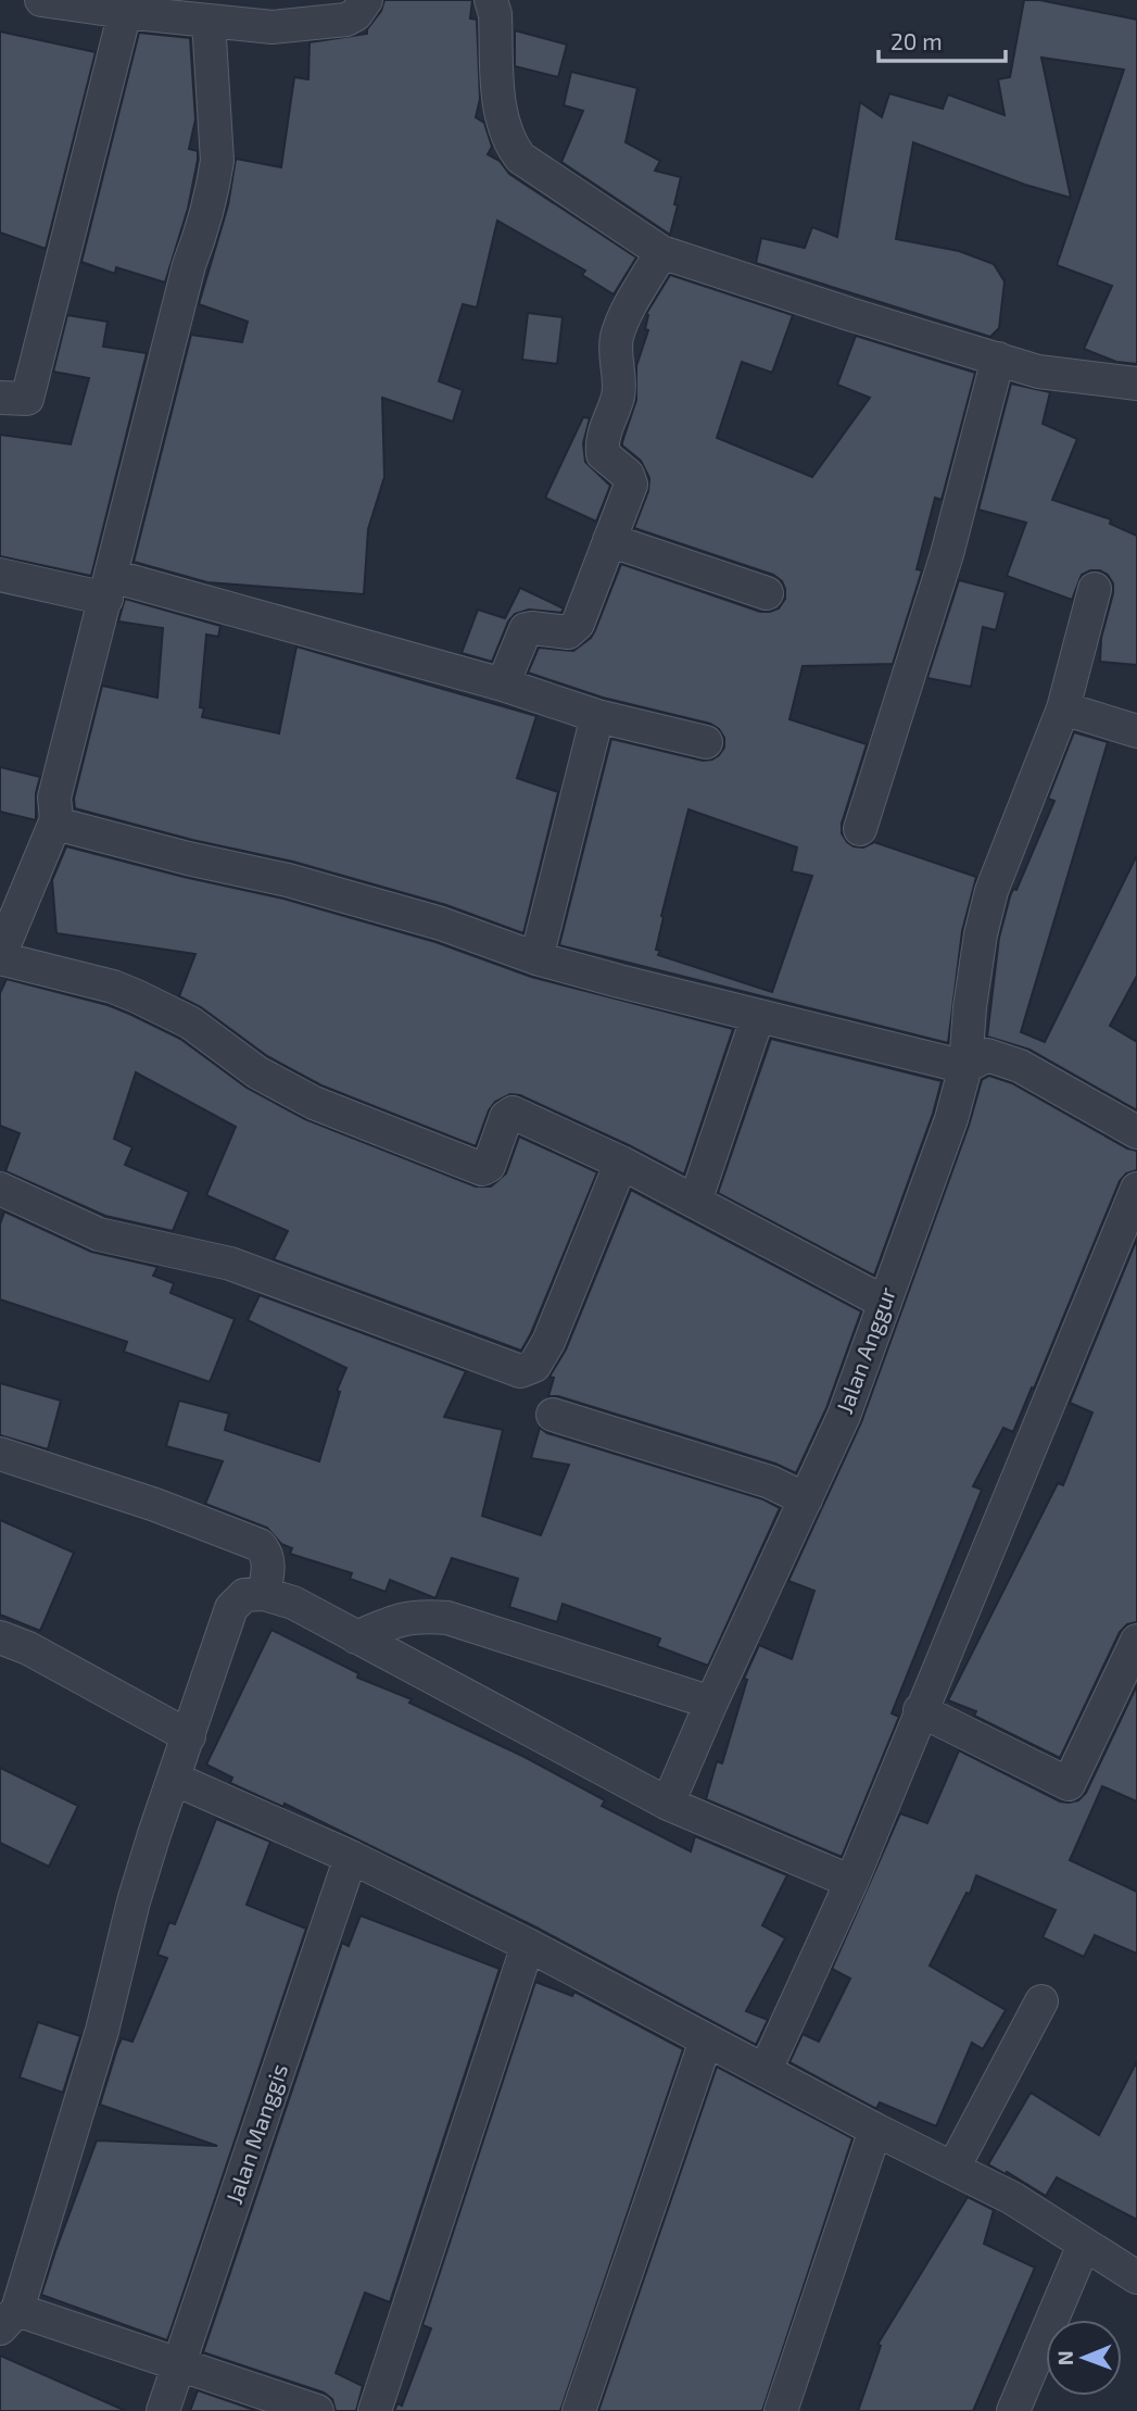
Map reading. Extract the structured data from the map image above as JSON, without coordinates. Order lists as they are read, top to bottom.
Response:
{
  "streets": {
    "street": ["Jalan Anggur", "Jalan Manggis"]
  },
  "scale_bar": "20 m",
  "north": "left"
}
